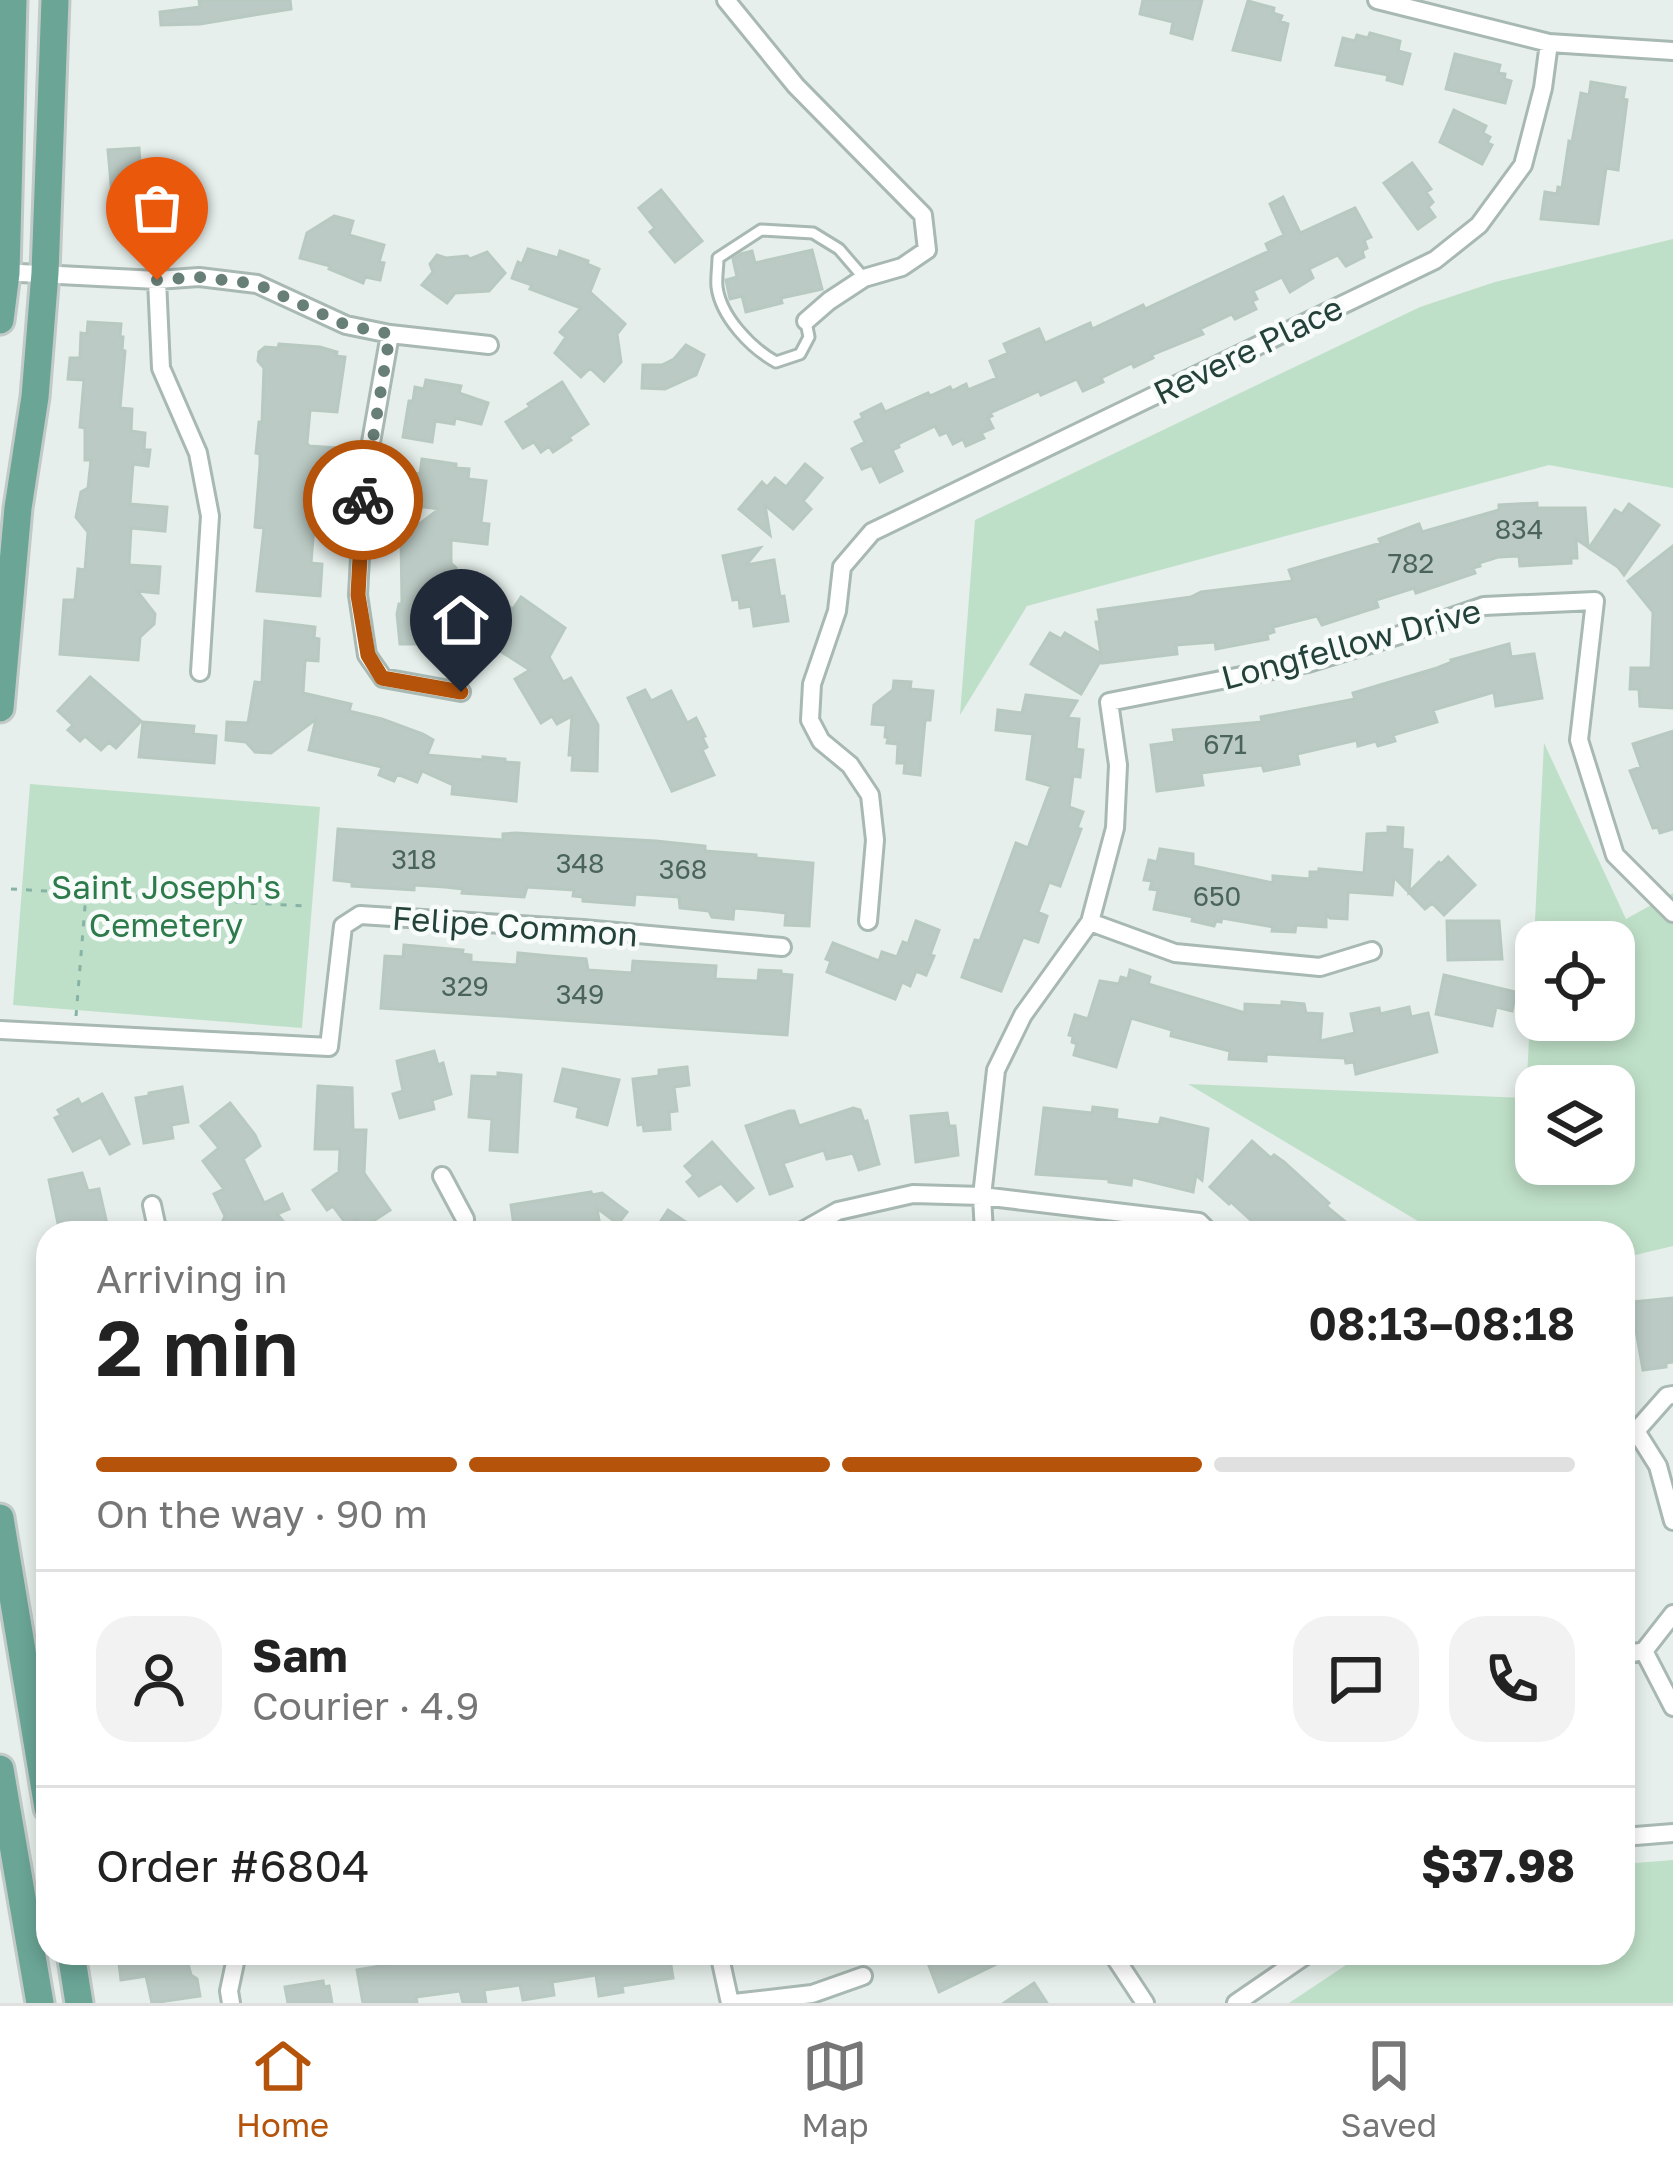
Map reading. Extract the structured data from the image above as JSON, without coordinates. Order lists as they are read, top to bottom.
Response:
{
  "streets": {
    "street": ["Revere Place", "Longfellow Drive", "Felipe Common"]
  },
  "parks": ["Saint Joseph's Cemetery"],
  "house_numbers": [
    "834",
    "782",
    "671",
    "318",
    "348",
    "368",
    "650",
    "329",
    "349"
  ],
  "page": {
    "heading": ["2 min", "Arriving in", "08:13–08:18"],
    "panel": [
      "Sam",
      "Courier · 4.9",
      "Order #6804",
      "$37.98"
    ],
    "bar": "On the way · 90 m",
    "tabs": ["Home", "Map", "Saved"]
  }
}
